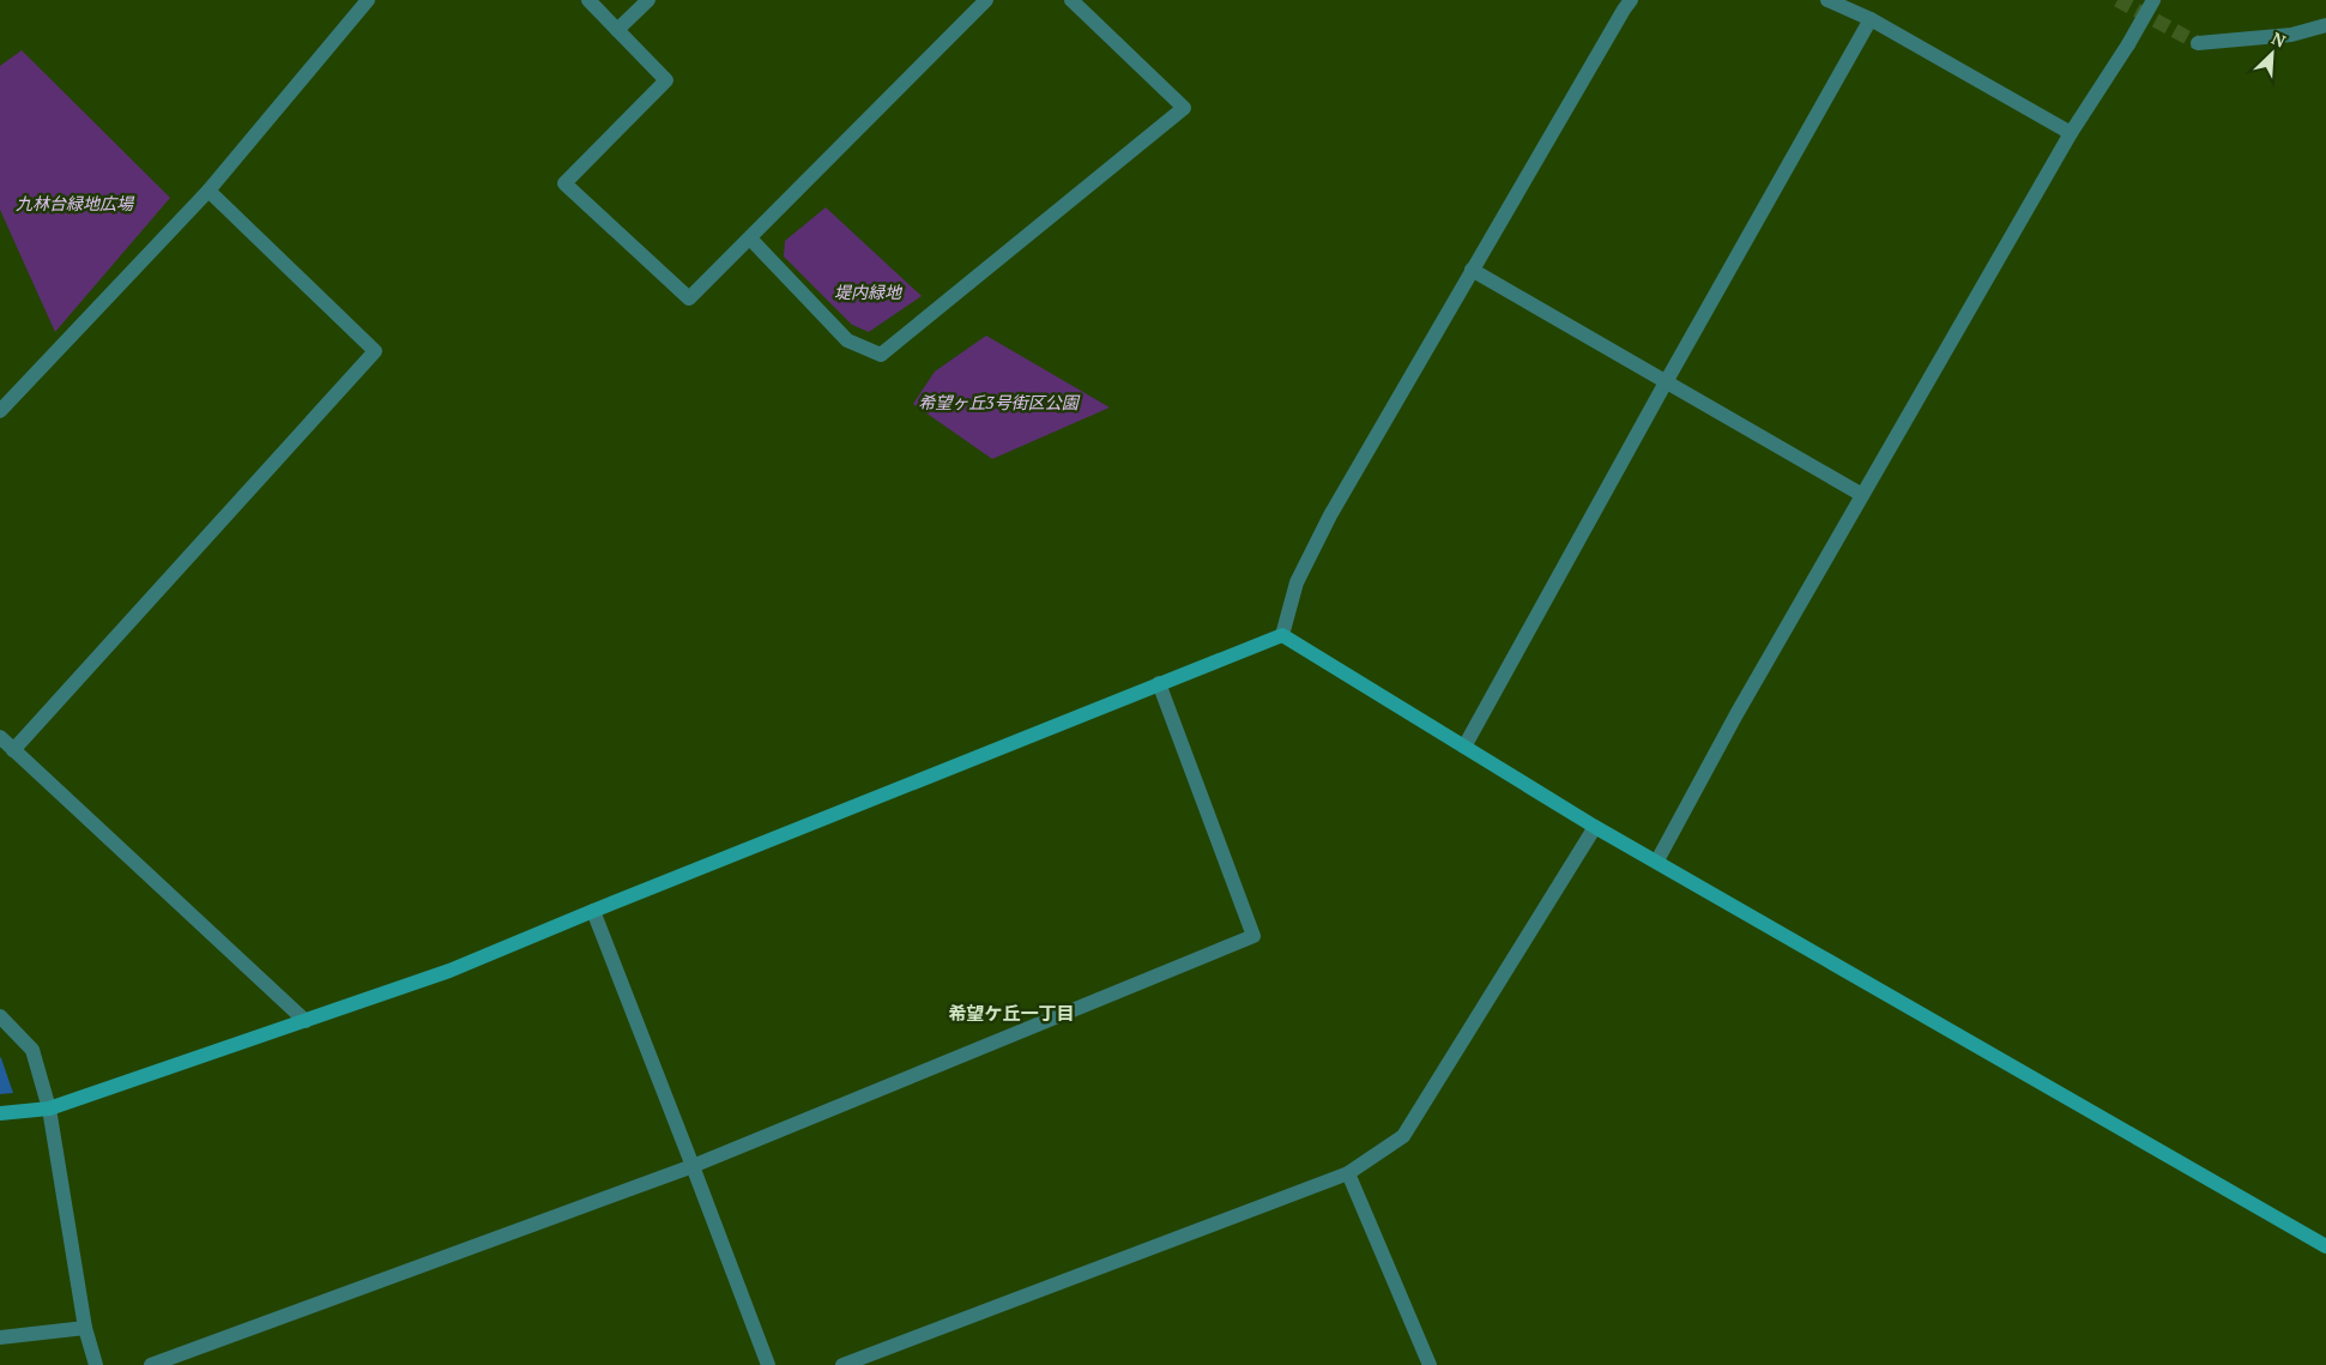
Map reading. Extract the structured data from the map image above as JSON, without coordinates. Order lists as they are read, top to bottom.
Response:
{
  "districts": ["希望ケ丘一丁目"],
  "parks": ["九林台緑地広場", "堤内緑地", "希望ヶ丘3号街区公園"],
  "north": "top right"
}
